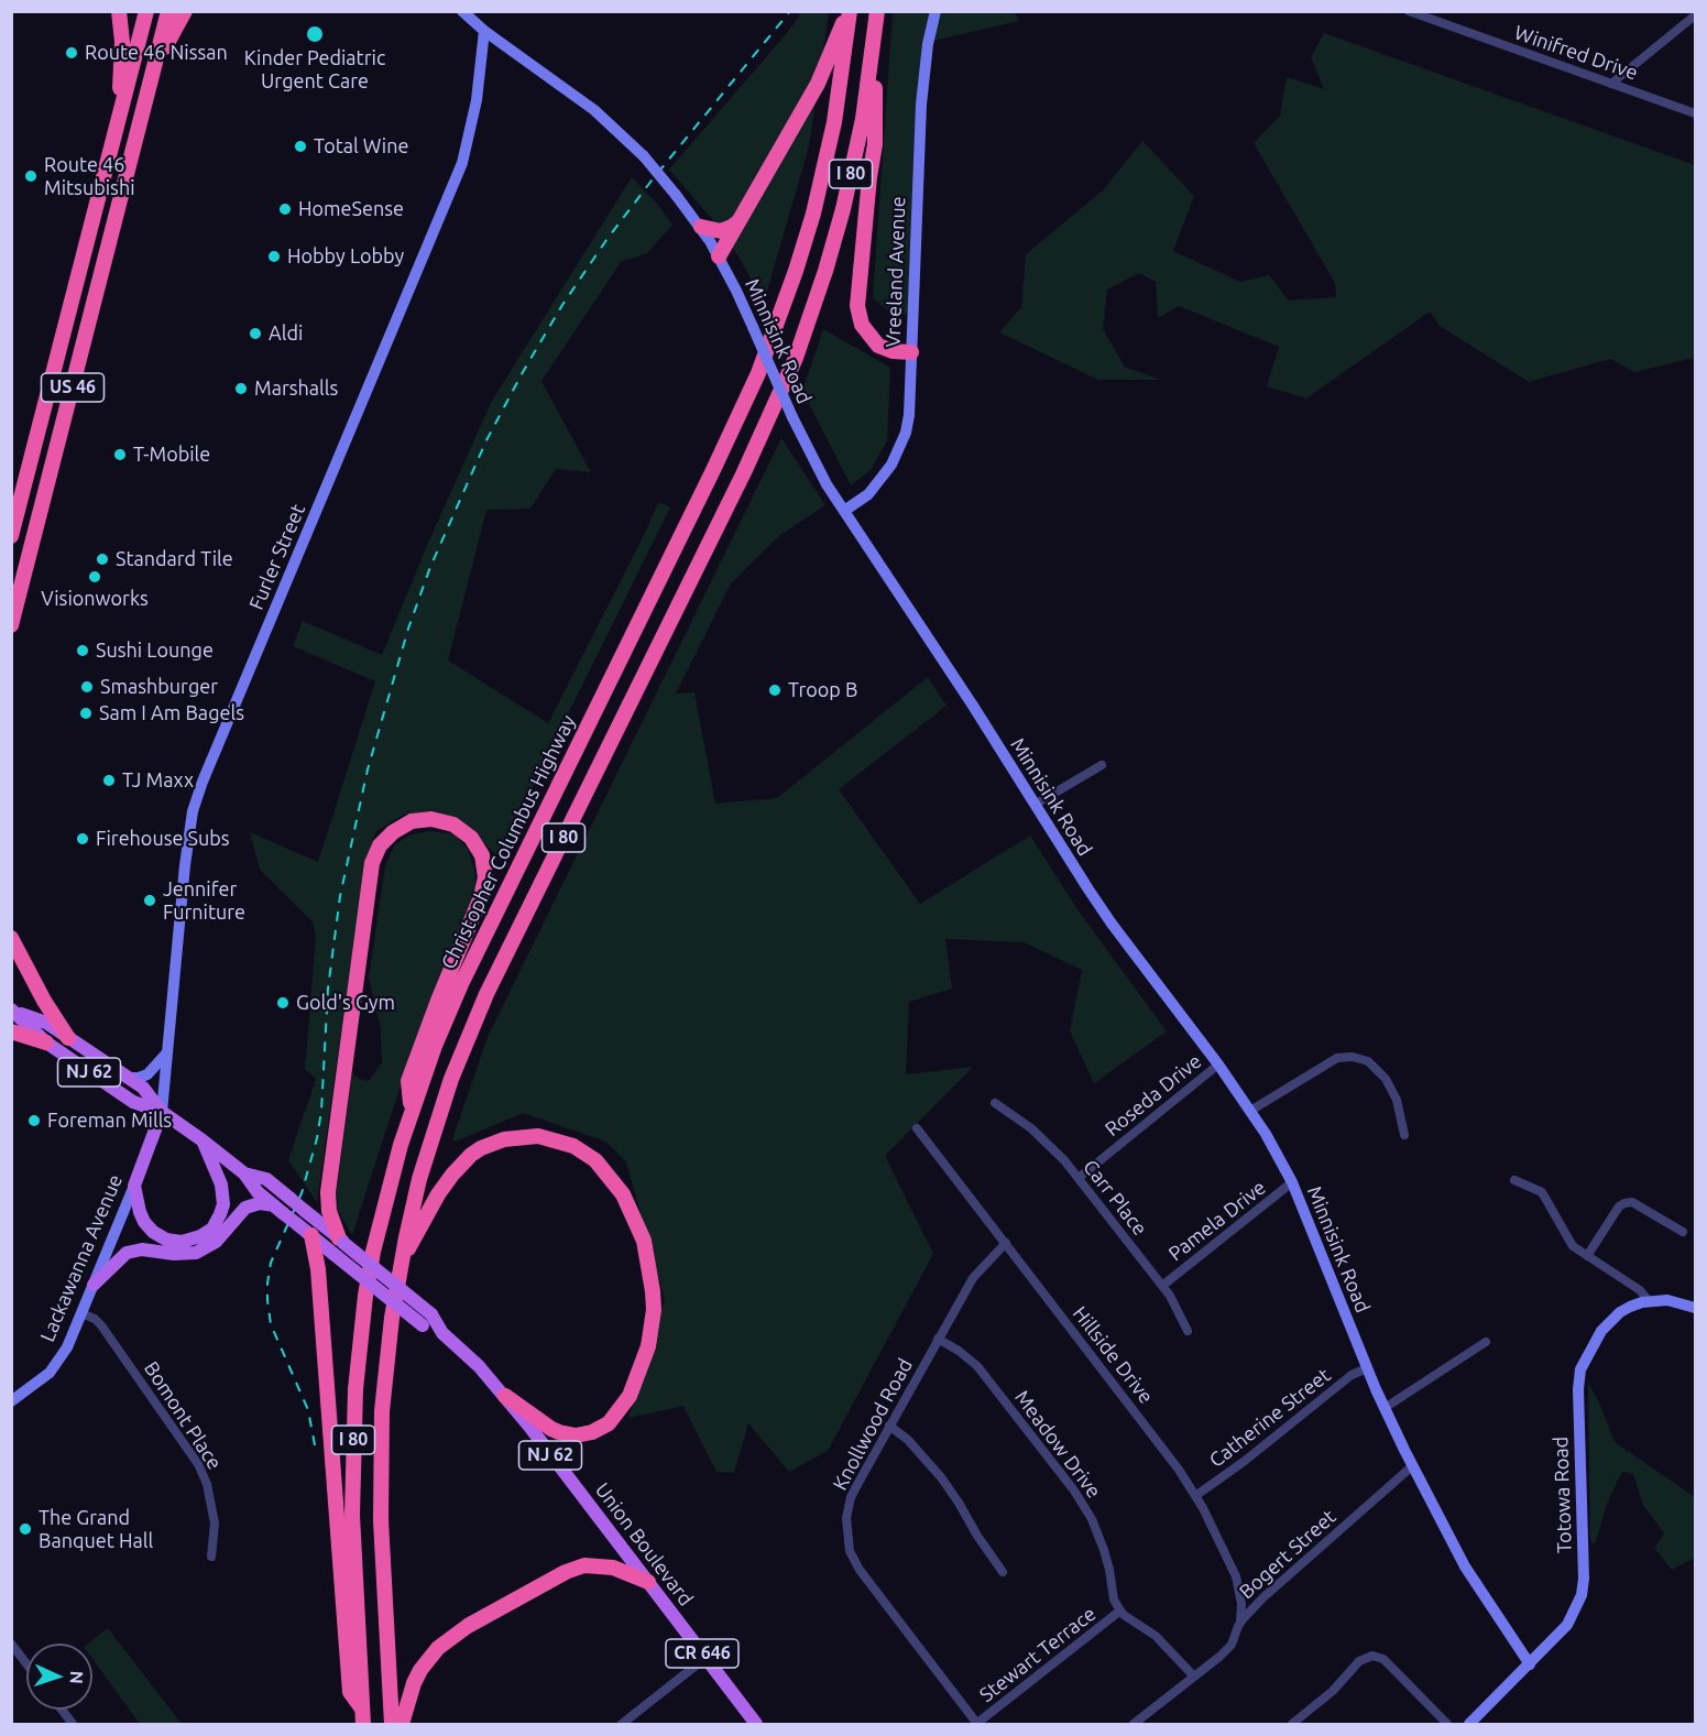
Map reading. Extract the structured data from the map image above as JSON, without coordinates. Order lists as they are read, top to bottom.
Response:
{
  "streets": {
    "highway": ["I 80", "US 46", "Christopher Columbus Highway"],
    "main road": [
      "NJ 62",
      "Lackawanna Avenue",
      "Union Boulevard",
      "CR 646"
    ],
    "street": [
      "Winifred Drive",
      "Vreeland Avenue",
      "Minnisink Road",
      "Furler Street",
      "Roseda Drive",
      "Carr Place",
      "Pamela Drive",
      "Hillside Drive",
      "Bomont Place",
      "Catherine Street",
      "Knollwood Road",
      "Meadow Drive",
      "Totowa Road",
      "Bogert Street",
      "Stewart Terrace"
    ]
  },
  "crossings": [
    ["Vreeland Avenue", "Minnisink Road"],
    ["Minnisink Road", "Furler Street"],
    ["Minnisink Road", "Roseda Drive"],
    ["Minnisink Road", "Pamela Drive"],
    ["Minnisink Road", "Catherine Street"],
    ["Minnisink Road", "Totowa Road"],
    ["Minnisink Road", "Bogert Street"],
    ["Furler Street", "Lackawanna Avenue"],
    ["Furler Street", "Union Boulevard"],
    ["Roseda Drive", "Carr Place"],
    ["Carr Place", "Pamela Drive"],
    ["Lackawanna Avenue", "Bomont Place"],
    ["Lackawanna Avenue", "Union Boulevard"],
    ["Hillside Drive", "Catherine Street"],
    ["Hillside Drive", "Knollwood Road"],
    ["Hillside Drive", "Bogert Street"],
    ["Knollwood Road", "Meadow Drive"],
    ["Knollwood Road", "Stewart Terrace"],
    ["Meadow Drive", "Stewart Terrace"]
  ],
  "places": [
    "Kinder Pediatric Urgent Care",
    "Route 46 Nissan",
    "Total Wine",
    "Route 46 Mitsubishi",
    "HomeSense",
    "Hobby Lobby",
    "Aldi",
    "Marshalls",
    "T-Mobile",
    "Standard Tile",
    "Visionworks",
    "Sushi Lounge",
    "Smashburger",
    "Troop B",
    "Sam I Am Bagels",
    "TJ Maxx",
    "Firehouse Subs",
    "Jennifer Furniture",
    "Gold's Gym",
    "Foreman Mills",
    "The Grand Banquet Hall"
  ],
  "north": "right"
}
